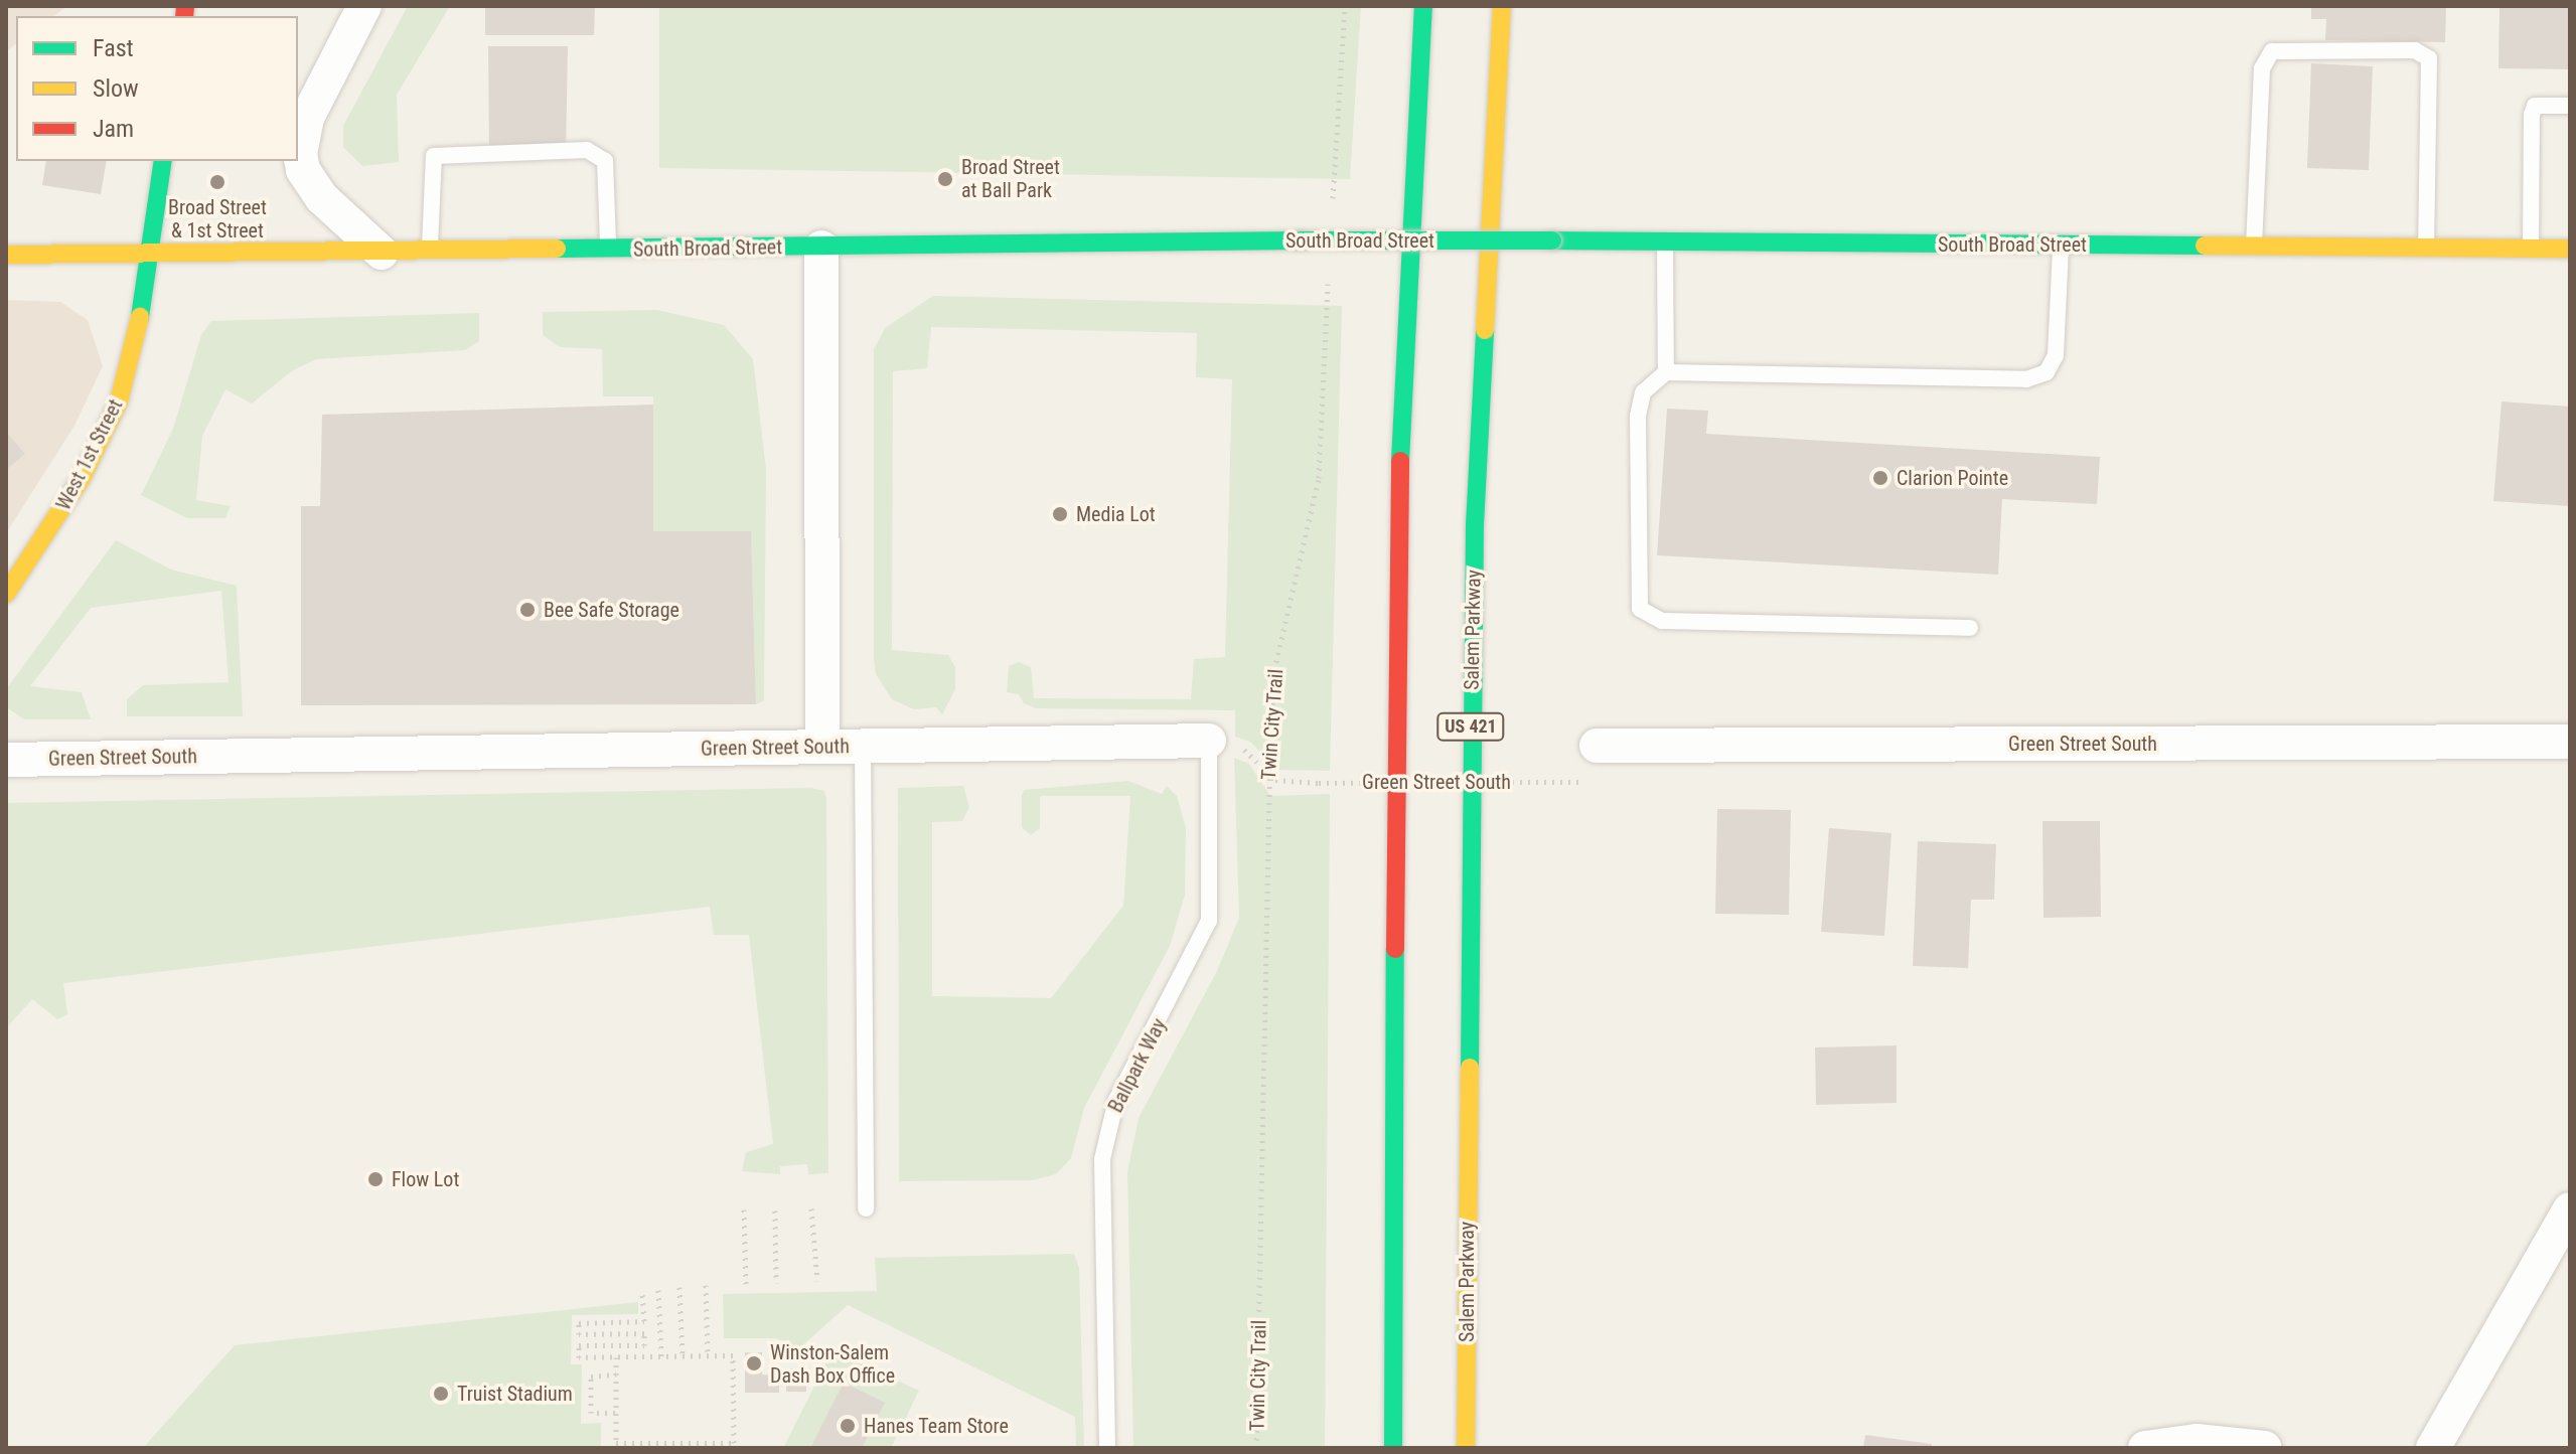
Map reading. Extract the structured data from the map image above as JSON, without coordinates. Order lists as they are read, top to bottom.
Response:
{
  "streets": {
    "main road": [
      "South Broad Street",
      "West 1st Street",
      "Salem Parkway",
      "US 421"
    ],
    "street": ["Green Street South"],
    "lane": ["Ballpark Way"],
    "path": ["Twin City Trail"]
  },
  "crossings": [
    ["South Broad Street", "West 1st Street"],
    ["Twin City Trail", "Green Street South"],
    ["Green Street South", "Ballpark Way"]
  ],
  "places": [
    "Broad Street at Ball Park",
    "Broad Street & 1st Street",
    "Clarion Pointe",
    "Media Lot",
    "Bee Safe Storage",
    "Flow Lot",
    "Winston-Salem Dash Box Office",
    "Truist Stadium",
    "Hanes Team Store"
  ],
  "legend": ["Fast", "Slow", "Jam"]
}
